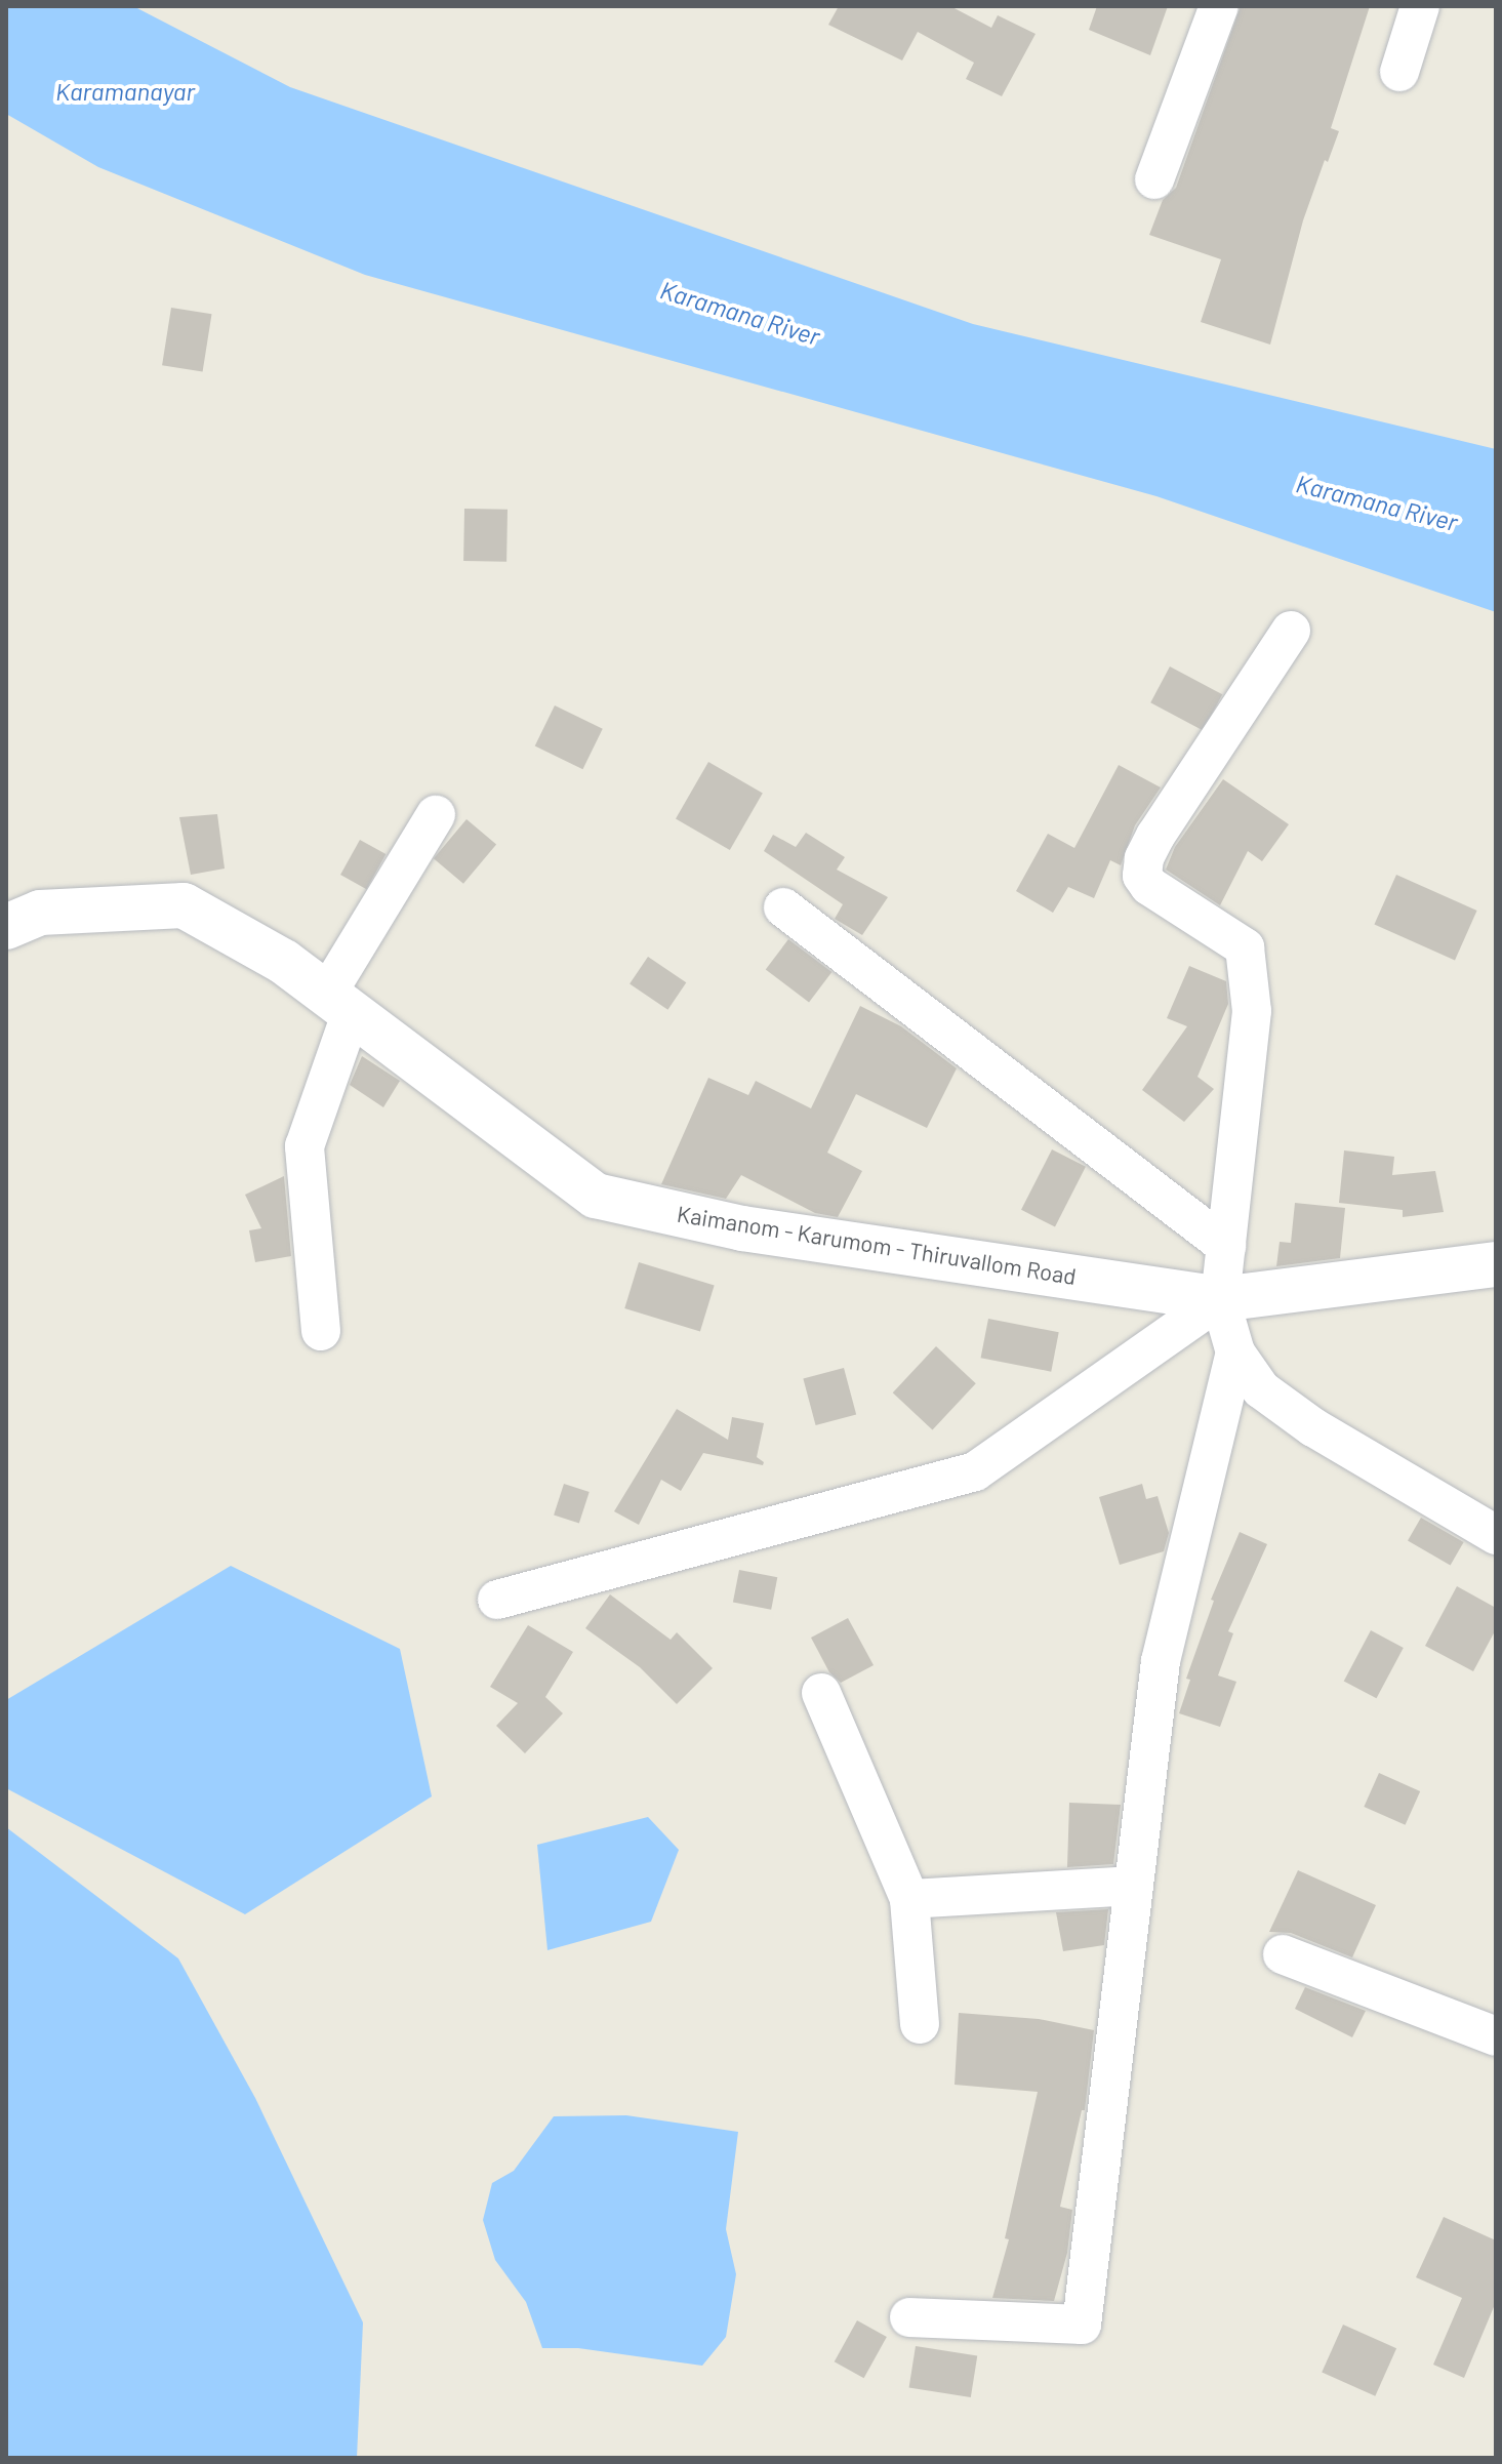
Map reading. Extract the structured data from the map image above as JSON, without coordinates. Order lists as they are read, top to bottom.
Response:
{
  "streets": {
    "main road": ["Kaimanom - Karumom - Thiruvallom Road"]
  },
  "water": ["Karamanayar", "Karamana River"]
}
